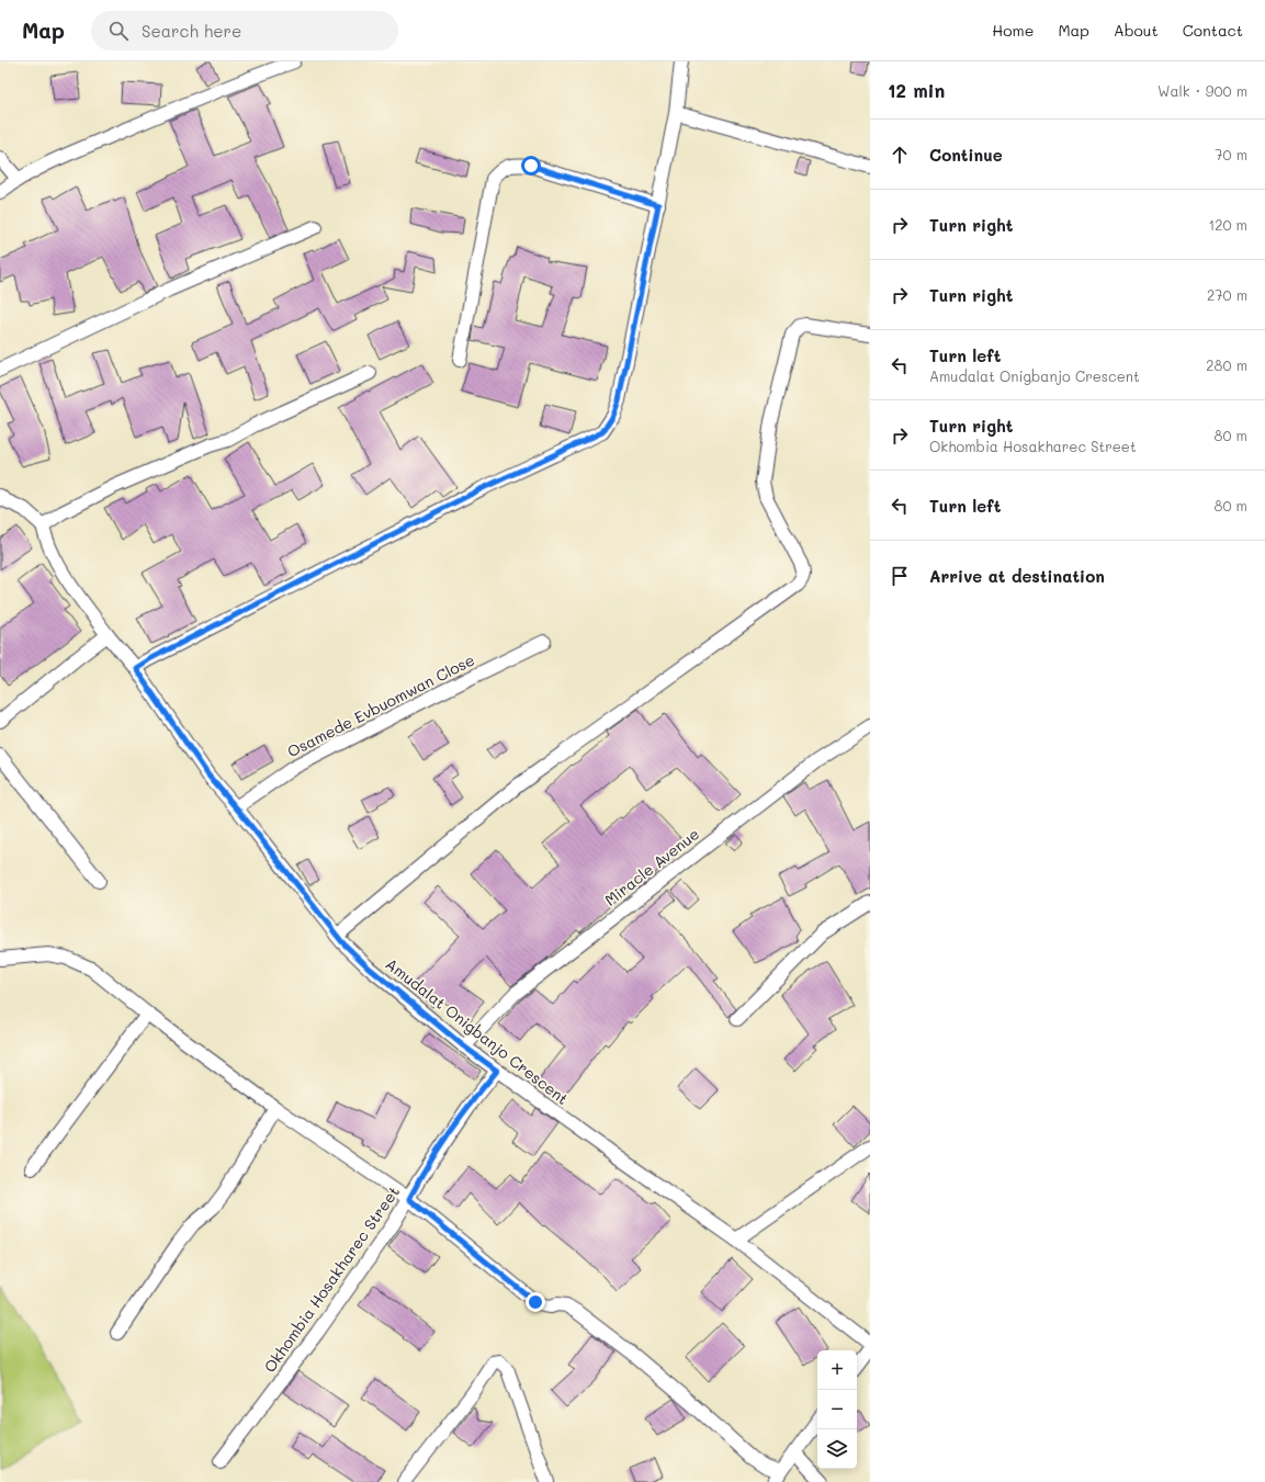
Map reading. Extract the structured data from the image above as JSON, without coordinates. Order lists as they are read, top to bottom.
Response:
{
  "streets": {
    "street": [
      "Osamede Evbuomwan Close",
      "Miracle Avenue",
      "Amudalat Onigbanjo Crescent",
      "Okhombia Hosakharec Street"
    ]
  },
  "crossings": [
    ["Osamede Evbuomwan Close", "Amudalat Onigbanjo Crescent"],
    ["Miracle Avenue", "Amudalat Onigbanjo Crescent"],
    ["Amudalat Onigbanjo Crescent", "Okhombia Hosakharec Street"]
  ],
  "page": {
    "header": "Map",
    "search": "Search here",
    "nav": [
      "Home",
      "Map",
      "About",
      "Contact"
    ],
    "heading": ["12 min", "Walk · 900 m"],
    "list": [
      ["Continue", "70 m"],
      ["Turn right", "120 m"],
      ["Turn right", "270 m"],
      ["Turn left", "Amudalat Onigbanjo Crescent", "280 m"],
      ["Turn right", "Okhombia Hosakharec Street", "80 m"],
      ["Turn left", "80 m"],
      "Arrive at destination"
    ],
    "map_buttons": ["+", "−"]
  }
}
